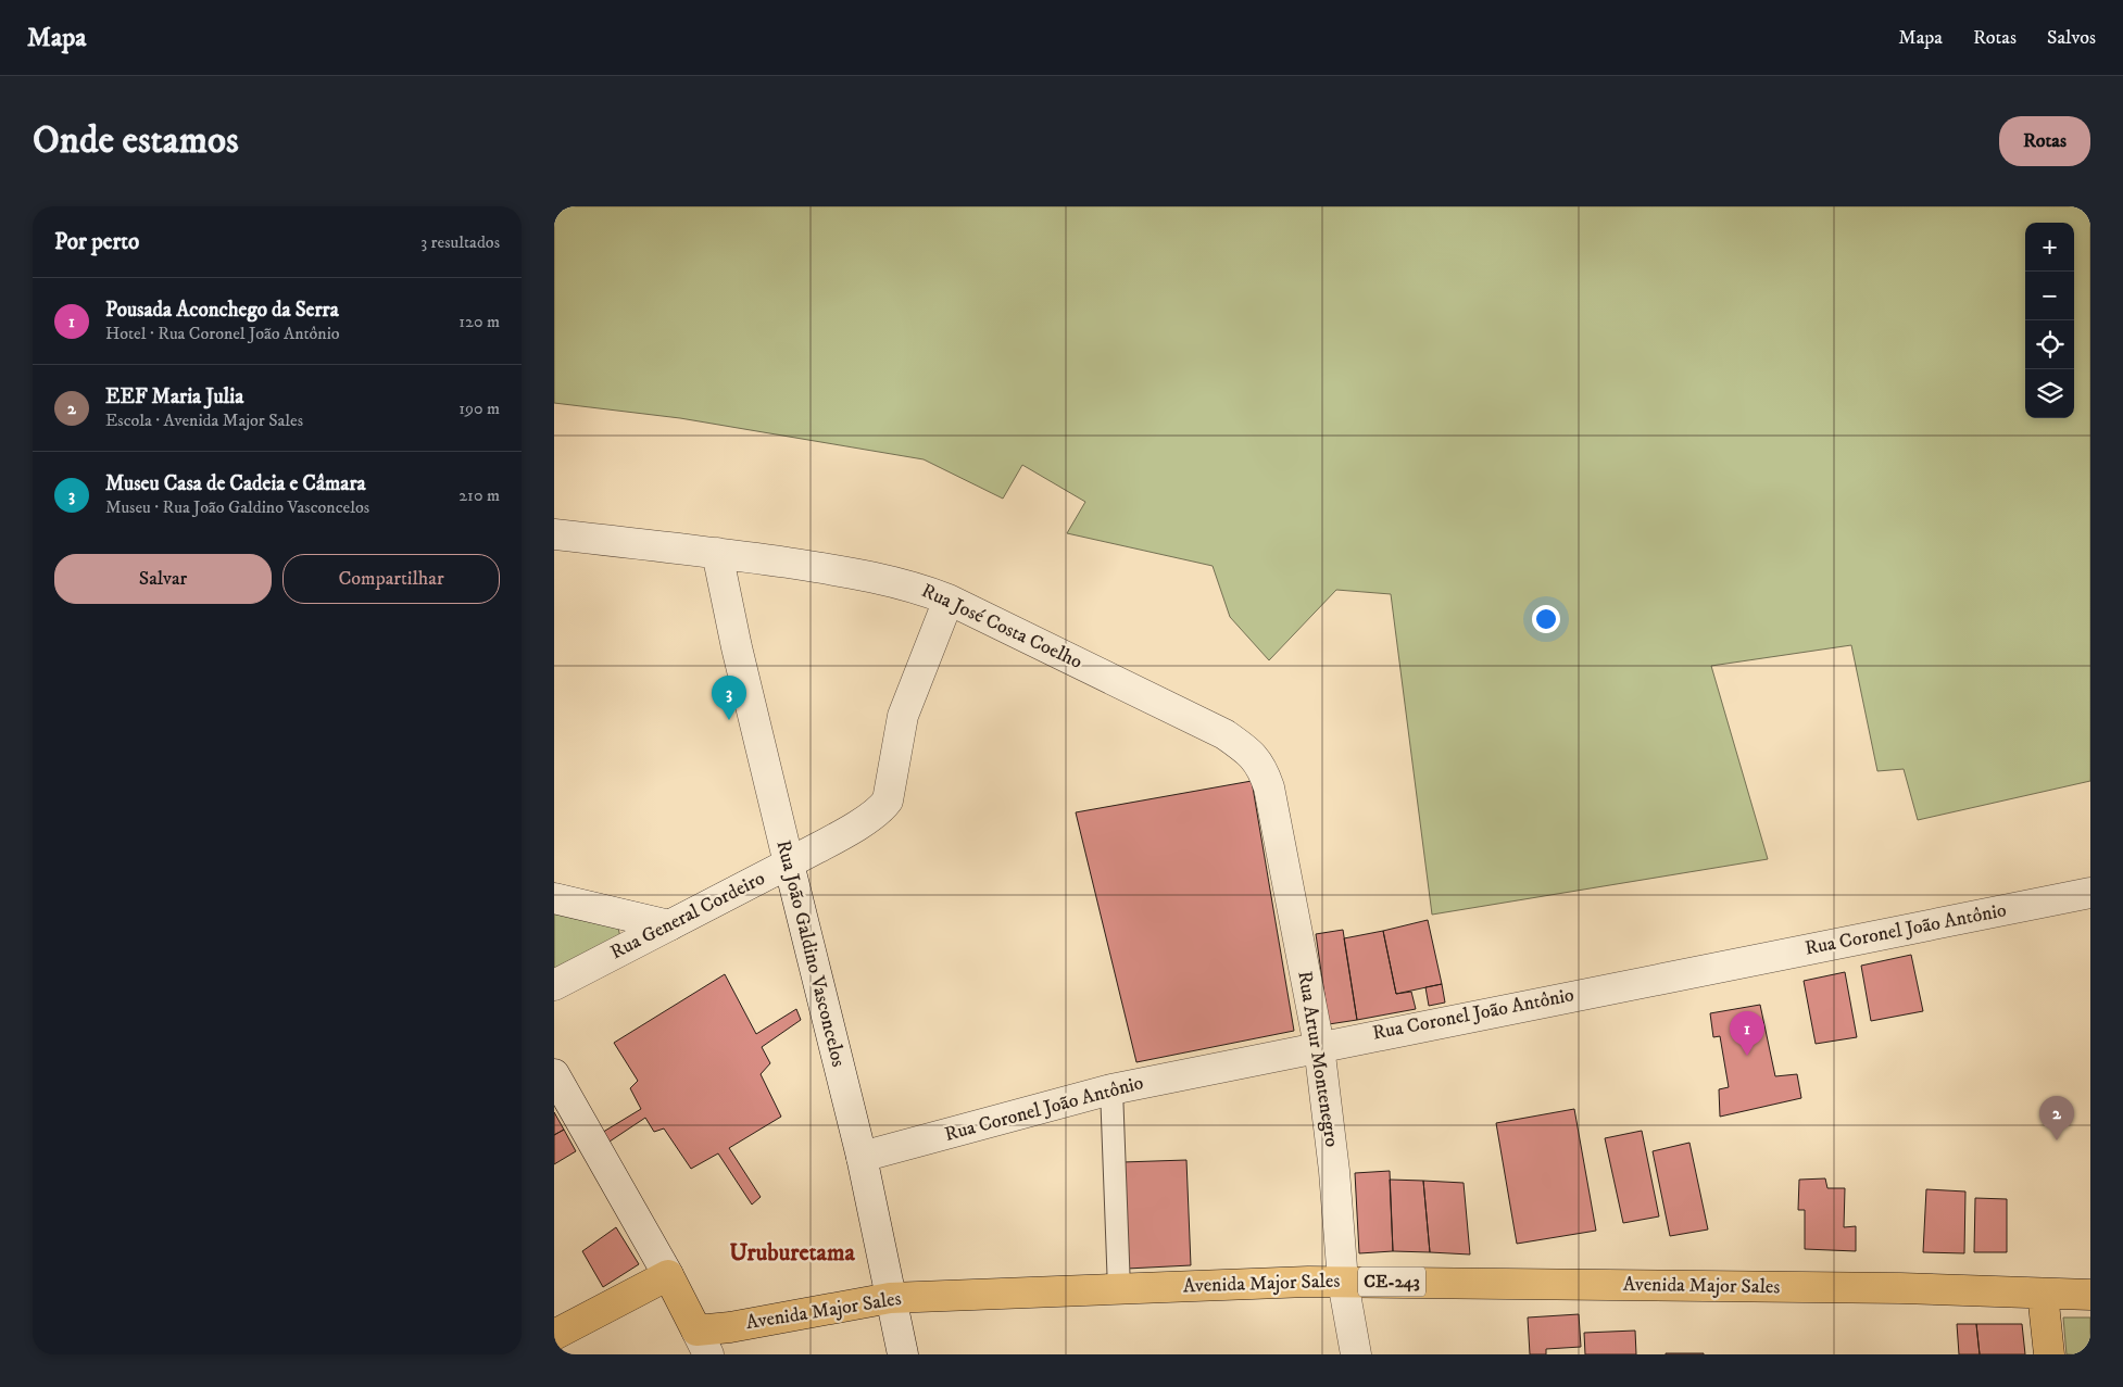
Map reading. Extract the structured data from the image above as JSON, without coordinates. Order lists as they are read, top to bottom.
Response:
{
  "streets": {
    "main road": ["CE-243", "Avenida Major Sales"],
    "street": [
      "Rua José Costa Coelho",
      "Rua General Cordeiro",
      "Rua Coronel João Antônio",
      "Rua João Galdino Vasconcelos",
      "Rua Artur Montenegro"
    ]
  },
  "crossings": [
    ["Rua José Costa Coelho", "Rua General Cordeiro"],
    ["Rua José Costa Coelho", "Rua João Galdino Vasconcelos"],
    ["Rua José Costa Coelho", "Rua Artur Montenegro"],
    ["Rua General Cordeiro", "Rua João Galdino Vasconcelos"],
    ["Rua Coronel João Antônio", "Rua João Galdino Vasconcelos"],
    ["Rua Coronel João Antônio", "Rua Artur Montenegro"],
    ["Rua João Galdino Vasconcelos", "Avenida Major Sales"],
    ["Rua Artur Montenegro", "Avenida Major Sales"],
    ["CE-243", "Avenida Major Sales"]
  ],
  "districts": ["Uruburetama"],
  "page": {
    "header": "Mapa",
    "nav": ["Mapa", "Rotas", "Salvos"],
    "buttons": [
      "Rotas",
      ["Salvar", "Compartilhar"]
    ],
    "title": "Onde estamos",
    "heading": ["Por perto", "3 resultados"],
    "map_buttons": ["+", "−"],
    "list": [
      {
        "mark": "1",
        "name": "Pousada Aconchego da Serra",
        "note": "Hotel · Rua Coronel João Antônio",
        "value": "120 m"
      },
      {
        "mark": "2",
        "name": "EEF Maria Julia",
        "note": "Escola · Avenida Major Sales",
        "value": "190 m"
      },
      {
        "mark": "3",
        "name": "Museu Casa de Cadeia e Câmara",
        "note": "Museu · Rua João Galdino Vasconcelos",
        "value": "210 m"
      }
    ],
    "pins": ["3", "1", "2"]
  }
}
